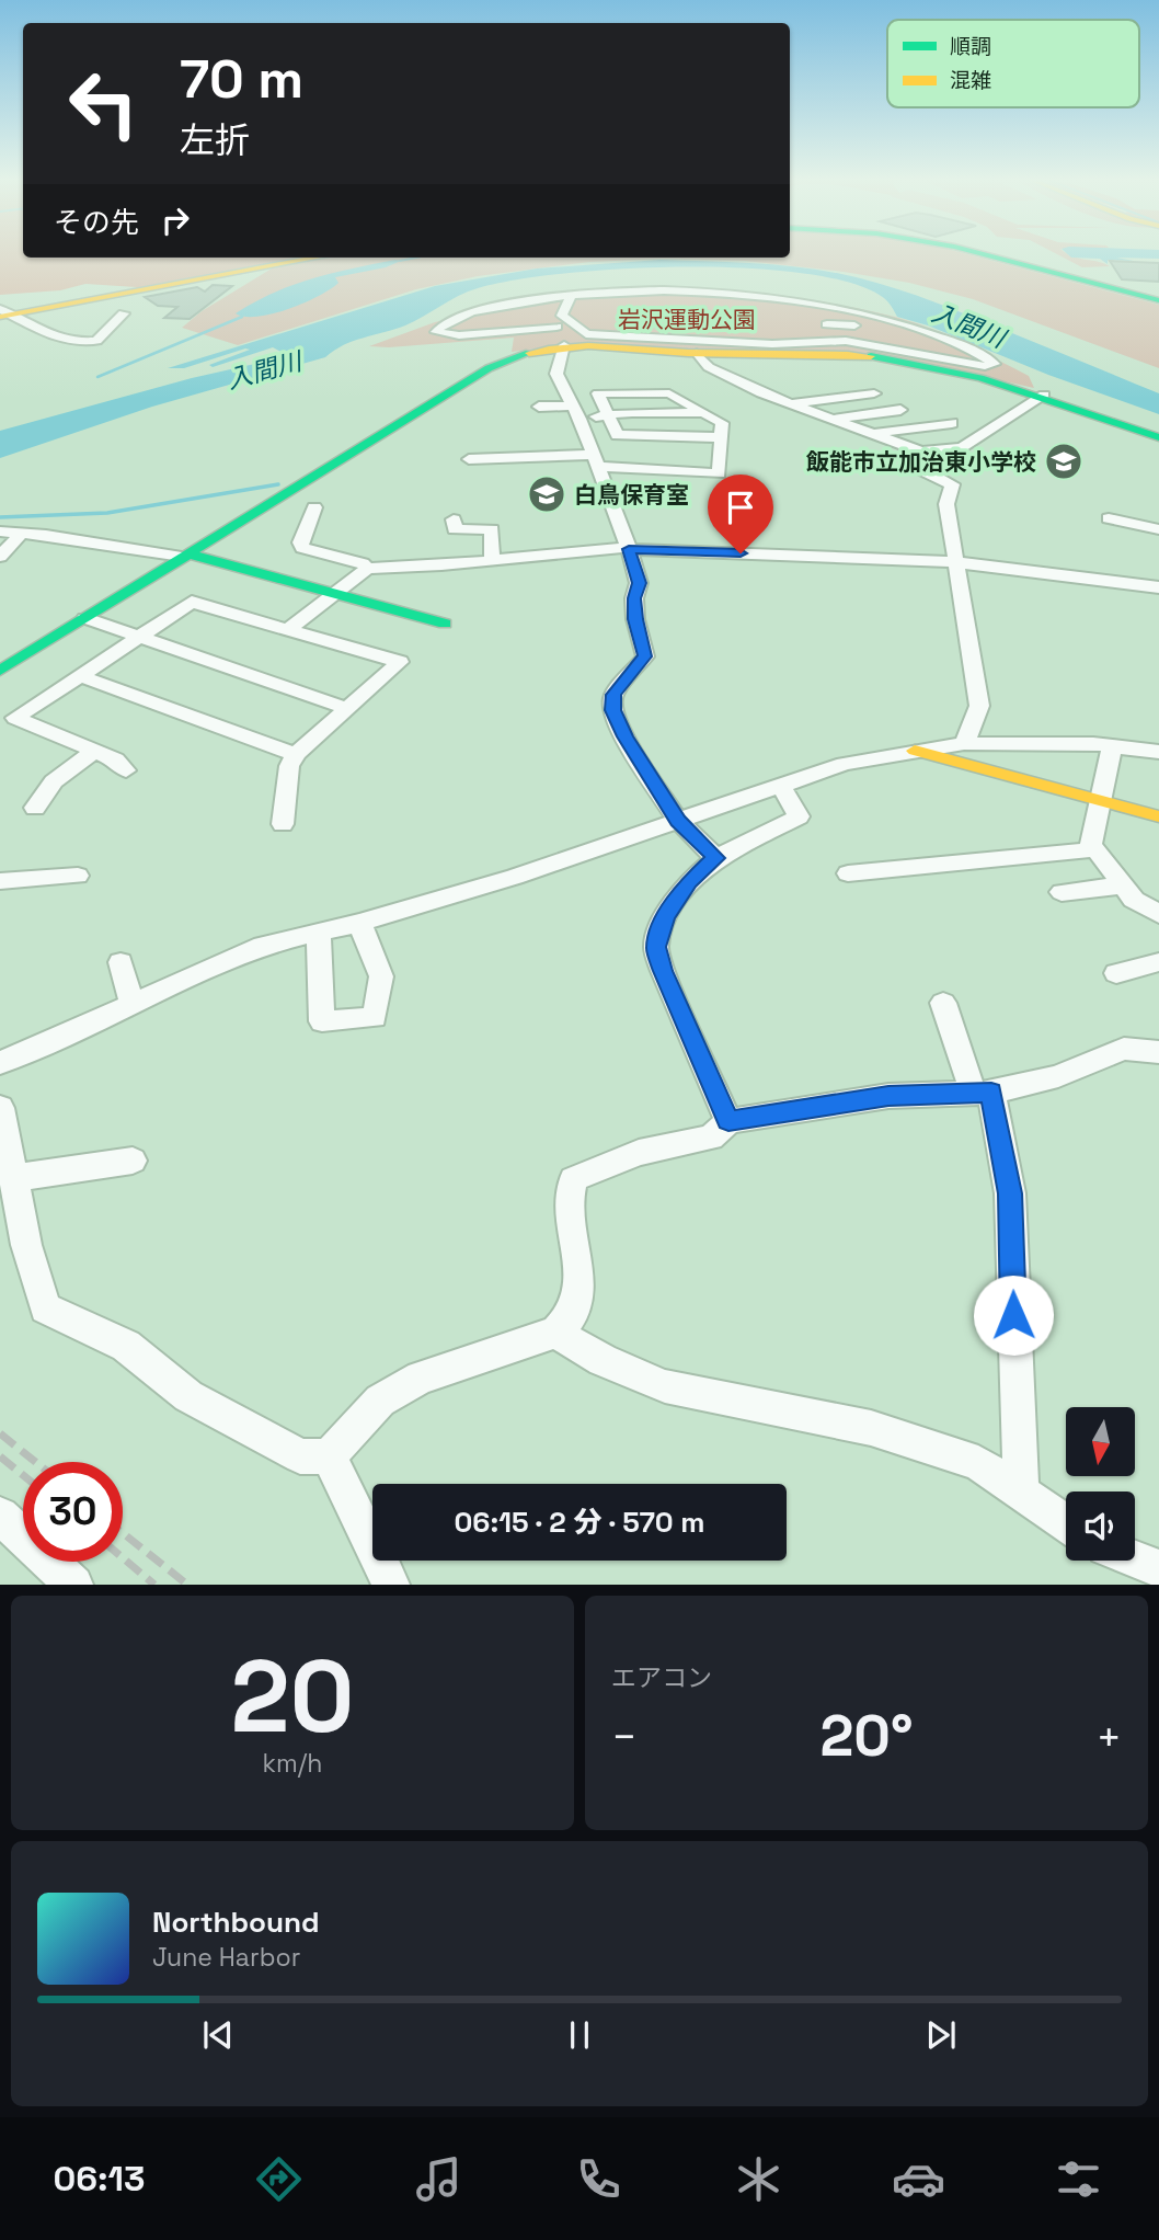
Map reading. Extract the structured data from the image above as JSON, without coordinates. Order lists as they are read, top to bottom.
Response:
{
  "water": ["入間川"],
  "parks": ["岩沢運動公園"],
  "places": {
    "school or university": ["飯能市立加治東小学校", "白鳥保育室"]
  },
  "legend": ["順調", "混雑"],
  "north": "bottom",
  "page": {
    "turn": ["70 m", "左折"],
    "then": "その先",
    "limit": "30",
    "trip": "06:15 · 2 分 · 570 m",
    "tile": [
      ["20", "km/h"],
      "エアコン"
    ],
    "heat": ["−", "20°", "+"],
    "song": ["Northbound", "June Harbor"],
    "tabs": "06:13"
  }
}
